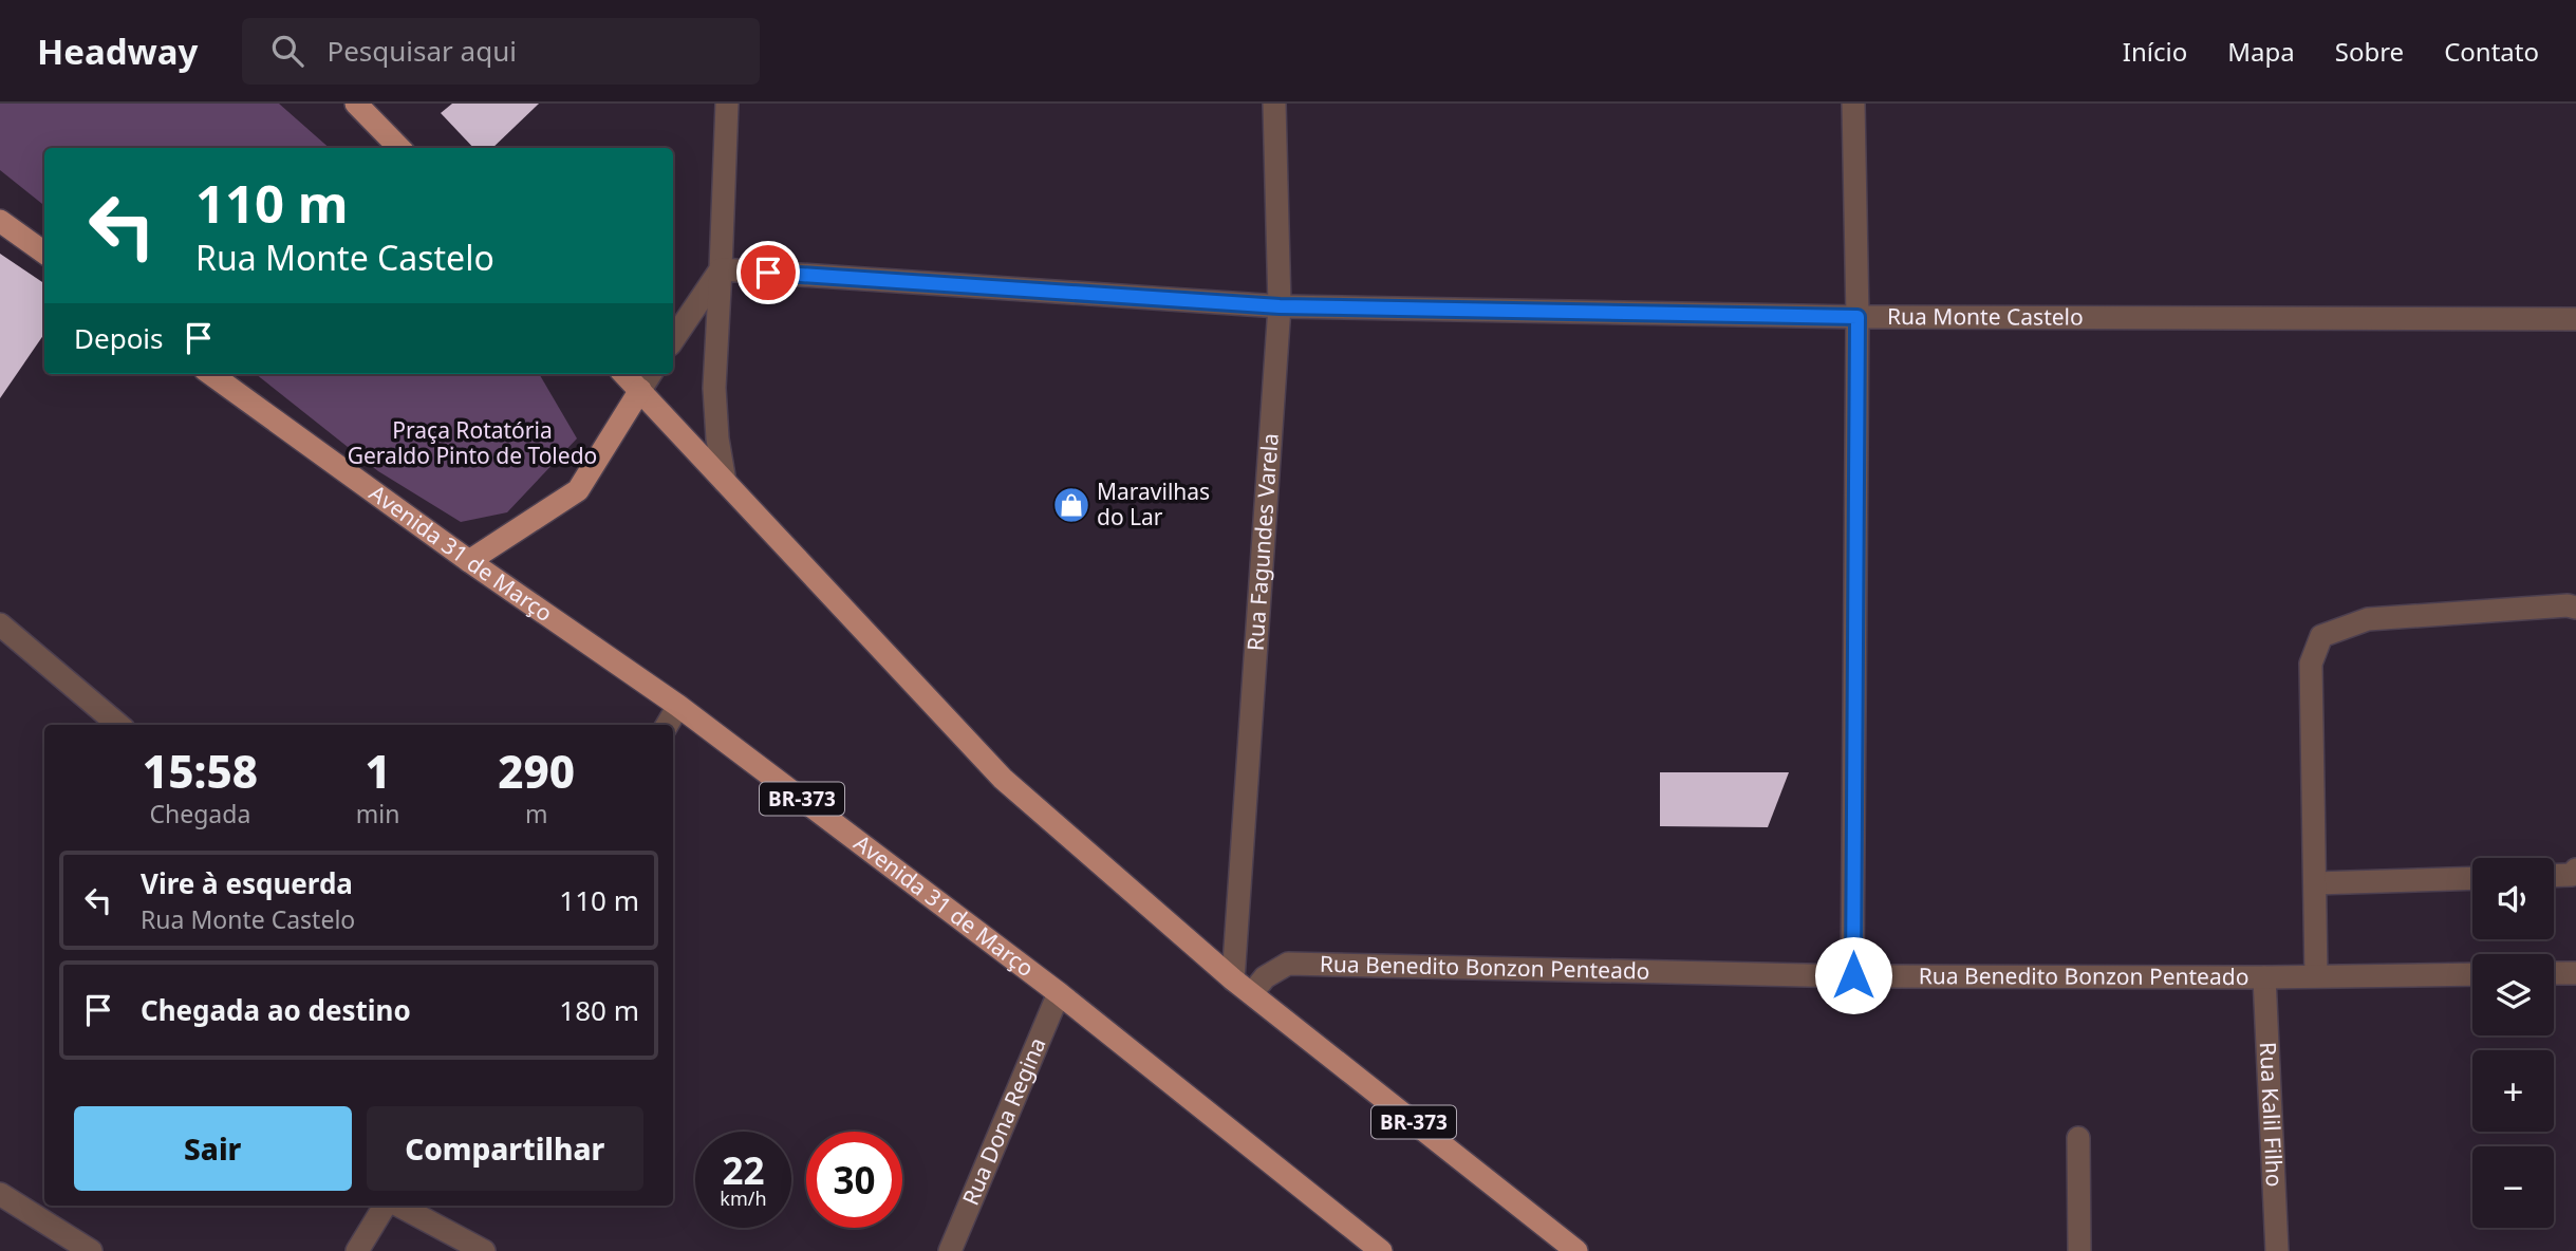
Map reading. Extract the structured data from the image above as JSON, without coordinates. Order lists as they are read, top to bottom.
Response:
{
  "streets": {
    "main road": ["Avenida 31 de Março", "BR-373"],
    "street": [
      "Rua Monte Castelo",
      "Rua Fagundes Varela",
      "Rua Benedito Bonzon Penteado",
      "Rua Kalil Filho",
      "Rua Dona Regina"
    ]
  },
  "crossings": [
    ["Rua Monte Castelo", "Rua Fagundes Varela"],
    ["Rua Fagundes Varela", "BR-373"],
    ["Rua Fagundes Varela", "Rua Benedito Bonzon Penteado"],
    ["Avenida 31 de Março", "Rua Dona Regina"],
    ["BR-373", "Rua Benedito Bonzon Penteado"],
    ["Rua Benedito Bonzon Penteado", "Rua Kalil Filho"]
  ],
  "parks": ["Praça Rotatória Geraldo Pinto de Toledo"],
  "places": {
    "shop": ["Maravilhas do Lar"]
  },
  "page": {
    "header": "Headway",
    "search": "Pesquisar aqui",
    "nav": [
      "Início",
      "Mapa",
      "Sobre",
      "Contato"
    ],
    "turn": ["110 m", "Rua Monte Castelo"],
    "then": "Depois",
    "eta": [
      "15:58",
      "Chegada",
      "1",
      "min",
      "290",
      "m"
    ],
    "list": [
      {
        "name": "Vire à esquerda",
        "note": "Rua Monte Castelo",
        "value": "110 m"
      },
      {
        "name": "Chegada ao destino",
        "value": "180 m"
      }
    ],
    "map_buttons": ["+", "−"],
    "buttons": ["Sair", "Compartilhar"],
    "speed": "22 km/h",
    "limit": "30"
  }
}
